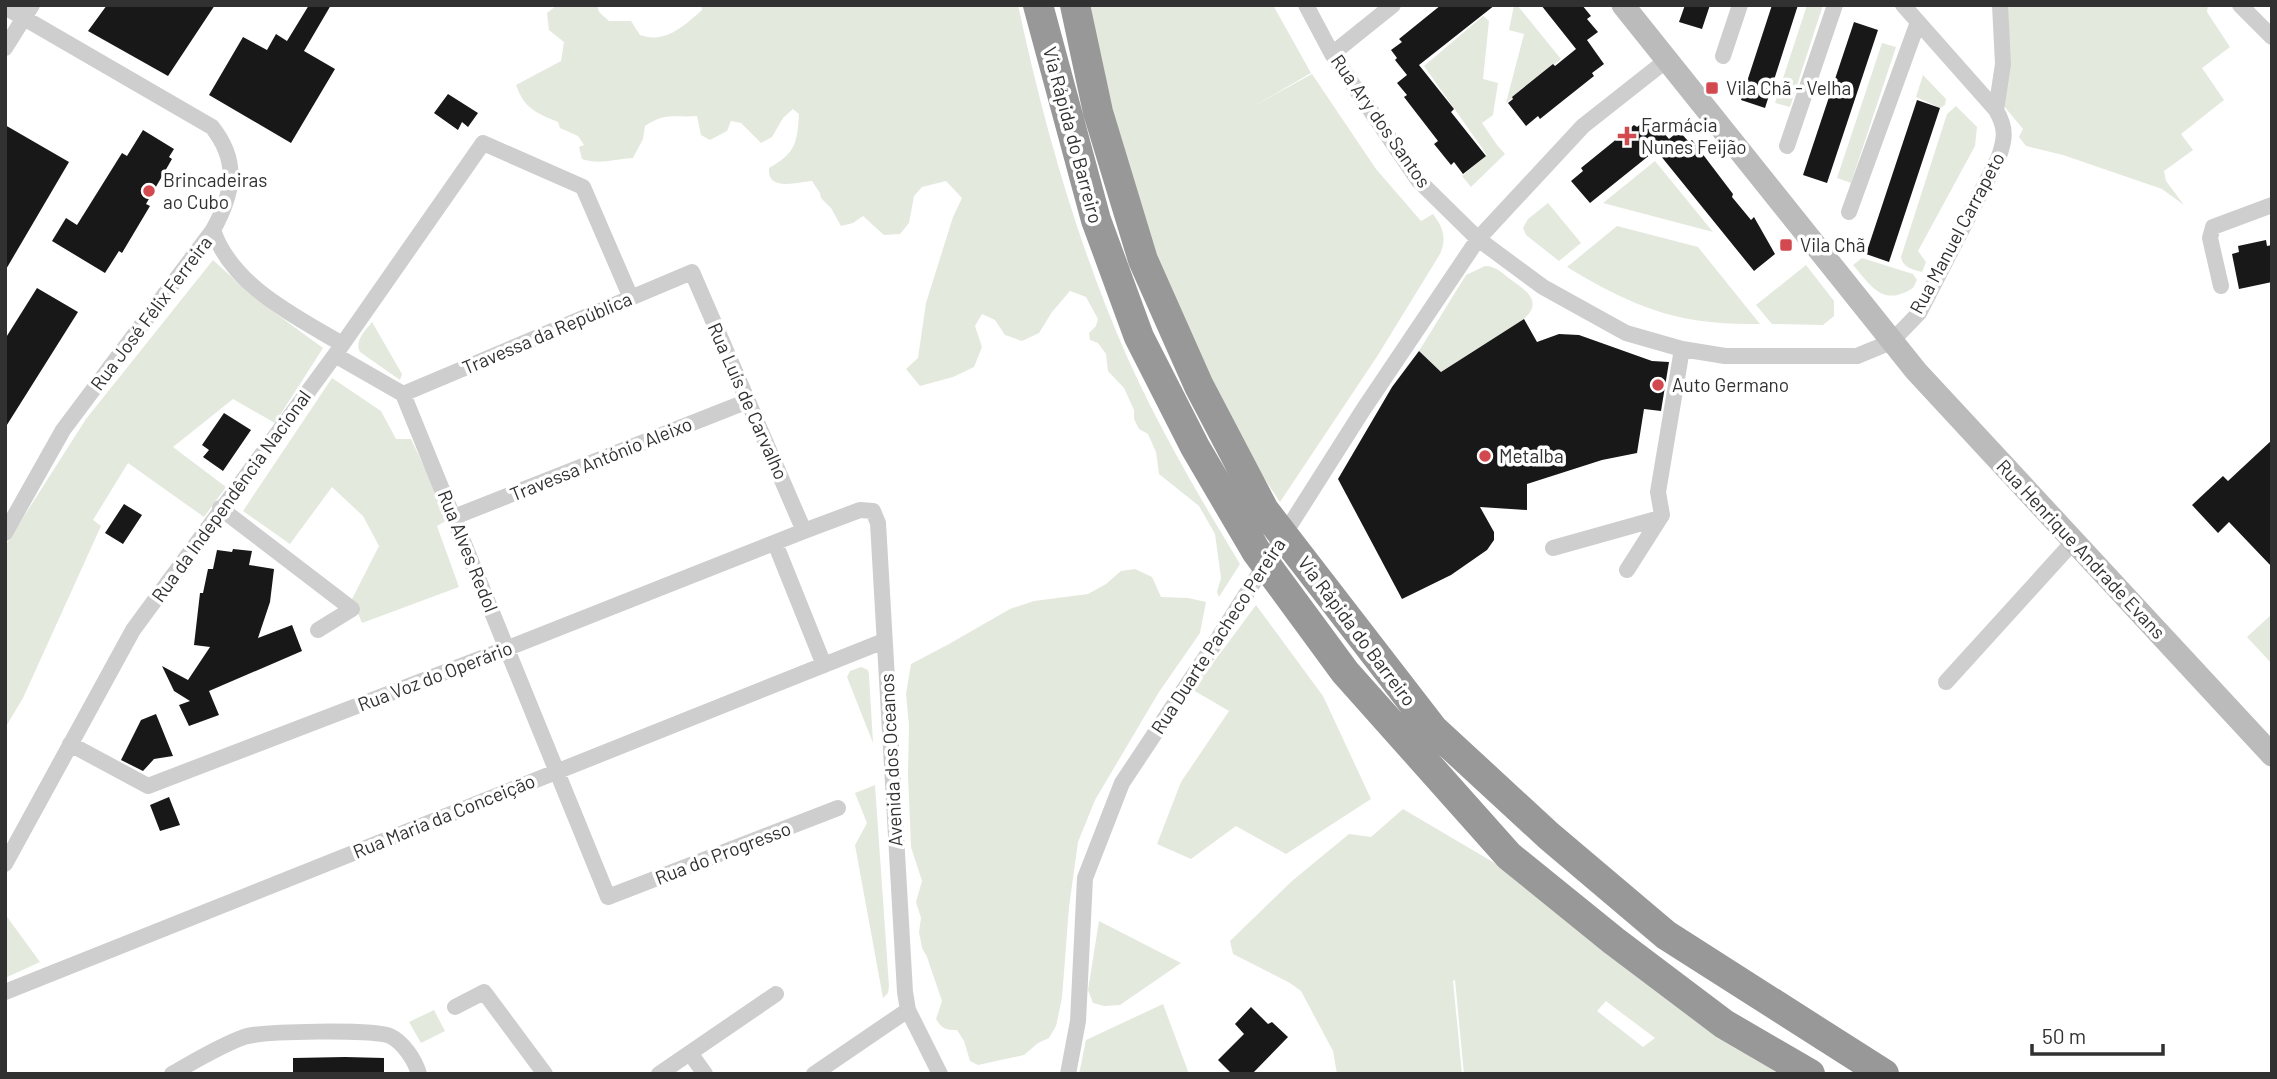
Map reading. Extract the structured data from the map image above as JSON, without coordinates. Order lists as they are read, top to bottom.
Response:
{
  "streets": {
    "highway": ["Via Rápida do Barreiro"],
    "main road": ["Rua Henrique Andrade Evans"],
    "street": [
      "Rua Ary dos Santos",
      "Rua Manuel Carrapeto",
      "Rua José Félix Ferreira",
      "Travessa da República",
      "Rua Luís de Carvalho",
      "Travessa António Aleixo",
      "Rua da Independência Nacional",
      "Rua Alves Redol",
      "Rua Duarte Pacheco Pereira",
      "Rua Voz do Operário",
      "Avenida dos Oceanos",
      "Rua Maria da Conceição",
      "Rua do Progresso"
    ]
  },
  "crossings": [
    ["Rua Ary dos Santos", "Rua Manuel Carrapeto"],
    ["Rua Ary dos Santos", "Rua Henrique Andrade Evans"],
    ["Rua Ary dos Santos", "Rua Duarte Pacheco Pereira"],
    ["Rua Manuel Carrapeto", "Rua Henrique Andrade Evans"],
    ["Travessa da República", "Rua Luís de Carvalho"],
    ["Travessa da República", "Rua da Independência Nacional"],
    ["Travessa da República", "Rua Alves Redol"],
    ["Rua Luís de Carvalho", "Travessa António Aleixo"],
    ["Rua Luís de Carvalho", "Rua Voz do Operário"],
    ["Rua Luís de Carvalho", "Avenida dos Oceanos"],
    ["Travessa António Aleixo", "Rua Alves Redol"],
    ["Rua da Independência Nacional", "Rua Voz do Operário"],
    ["Rua Henrique Andrade Evans", "Rua Duarte Pacheco Pereira"],
    ["Rua Alves Redol", "Rua Voz do Operário"],
    ["Rua Alves Redol", "Rua Maria da Conceição"],
    ["Rua Alves Redol", "Rua do Progresso"],
    ["Rua Voz do Operário", "Avenida dos Oceanos"],
    ["Avenida dos Oceanos", "Rua Maria da Conceição"]
  ],
  "places": {
    "transit": ["Vila Chã - Velha", "Vila Chã"],
    "health": ["Farmácia Nunes Feijão"],
    "other": ["Brincadeiras ao Cubo", "Auto Germano", "Metalba"]
  },
  "scale_bar": "50 m"
}
